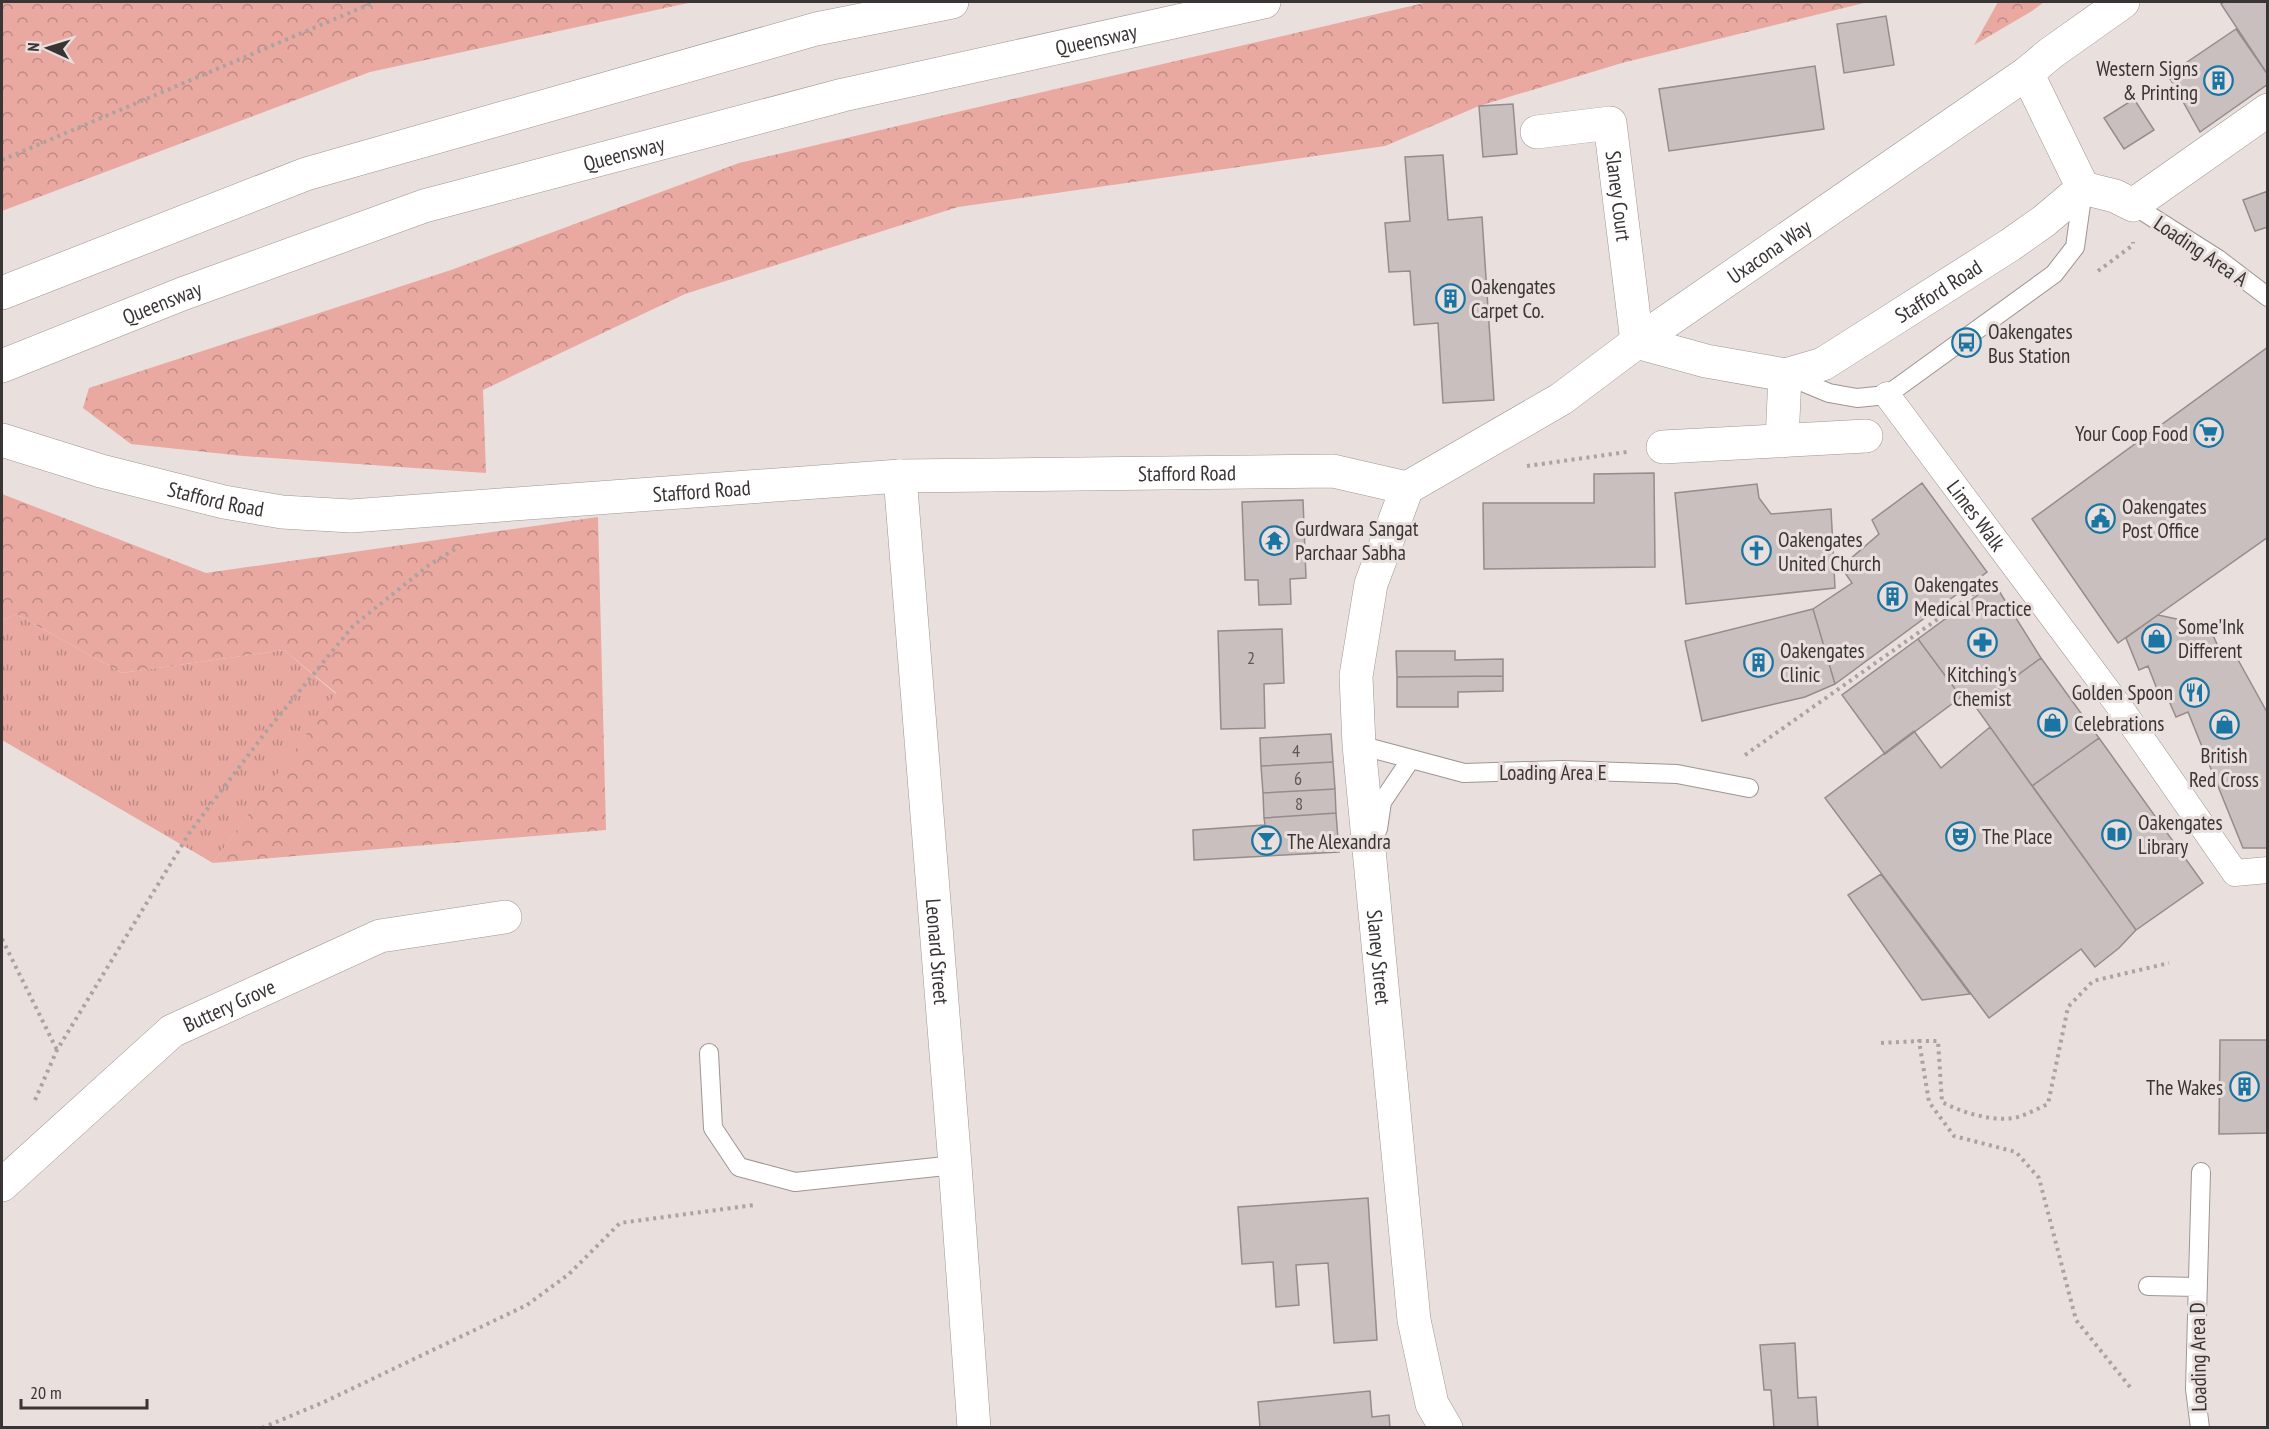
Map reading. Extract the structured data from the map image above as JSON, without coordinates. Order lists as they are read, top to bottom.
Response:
{
  "streets": {
    "main road": [
      "Queensway",
      "Slaney Court",
      "Uxacona Way",
      "Stafford Road",
      "Leonard Street",
      "Slaney Street",
      "Buttery Grove"
    ],
    "street": ["Limes Walk"],
    "lane": ["Loading Area A", "Loading Area E", "Loading Area D"]
  },
  "crossings": [
    ["Slaney Court", "Uxacona Way"],
    ["Slaney Court", "Stafford Road"],
    ["Uxacona Way", "Stafford Road"],
    ["Uxacona Way", "Slaney Street"],
    ["Stafford Road", "Leonard Street"],
    ["Stafford Road", "Slaney Street"],
    ["Loading Area E", "Slaney Street"]
  ],
  "places": {
    "building": [
      "Western Signs & Printing",
      "Oakengates Carpet Co.",
      "Oakengates Medical Practice",
      "Oakengates Clinic",
      "The Wakes"
    ],
    "bus stop": ["Oakengates Bus Station"],
    "supermarket": ["Your Coop Food"],
    "public building": ["Oakengates Post Office"],
    "temple": ["Gurdwara Sangat Parchaar Sabha"],
    "church": ["Oakengates United Church"],
    "shop": ["Some'Ink Different", "Celebrations", "British Red Cross"],
    "pharmacy": ["Kitching's Chemist"],
    "restaurant": ["Golden Spoon"],
    "library": ["Oakengates Library"],
    "theatre": ["The Place"],
    "bar": ["The Alexandra"]
  },
  "house_numbers": [
    "2",
    "4",
    "6",
    "8"
  ],
  "scale_bar": "20 m",
  "north": "left"
}
